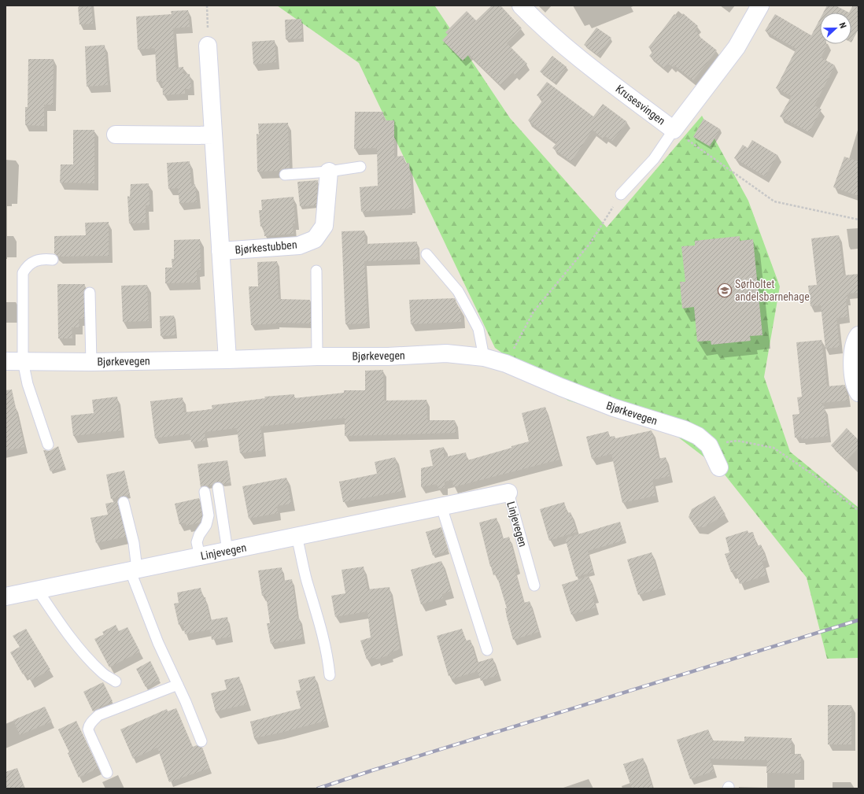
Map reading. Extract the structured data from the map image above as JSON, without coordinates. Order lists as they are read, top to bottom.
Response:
{
  "streets": {
    "street": [
      "Krusesvingen",
      "Bjørkestubben",
      "Bjørkevegen",
      "Linjevegen"
    ]
  },
  "crossings": [
    ["Bjørkestubben", "Bjørkevegen"]
  ],
  "places": {
    "school or university": ["Sørholtet andelsbarnehage"]
  },
  "north": "right"
}
